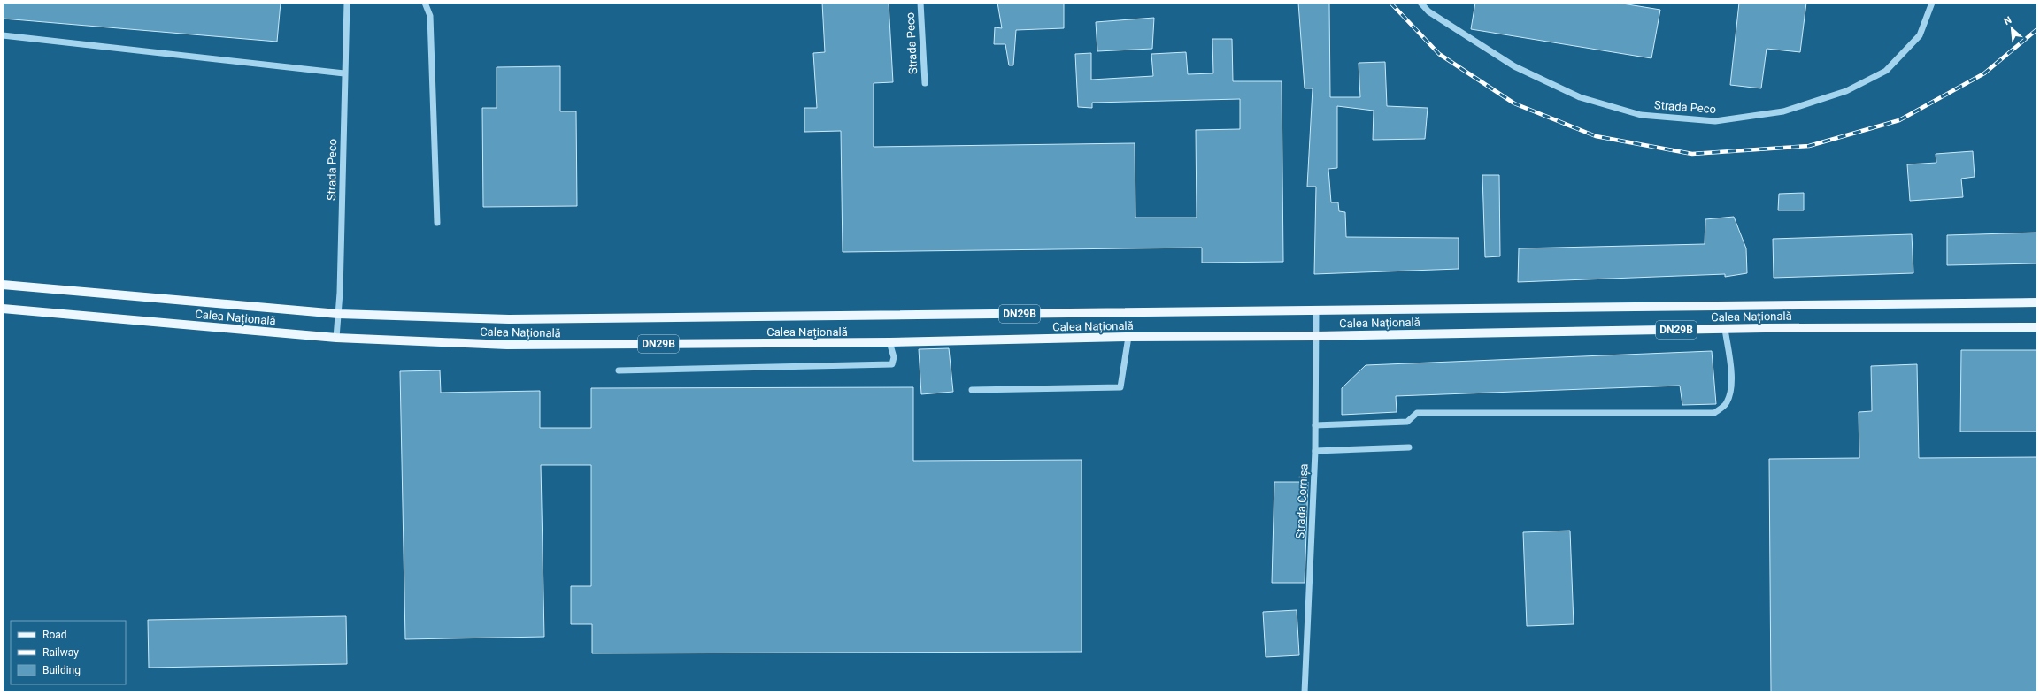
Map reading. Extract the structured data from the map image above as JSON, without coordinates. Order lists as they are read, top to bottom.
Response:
{
  "streets": {
    "main road": ["DN29B", "Calea Națională"],
    "street": ["Strada Peco", "Strada Cornișa"]
  },
  "crossings": [
    ["Strada Peco", "Calea Națională"],
    ["Calea Națională", "Strada Cornișa"]
  ],
  "legend": ["Road", "Railway", "Building"],
  "north": "top left"
}
